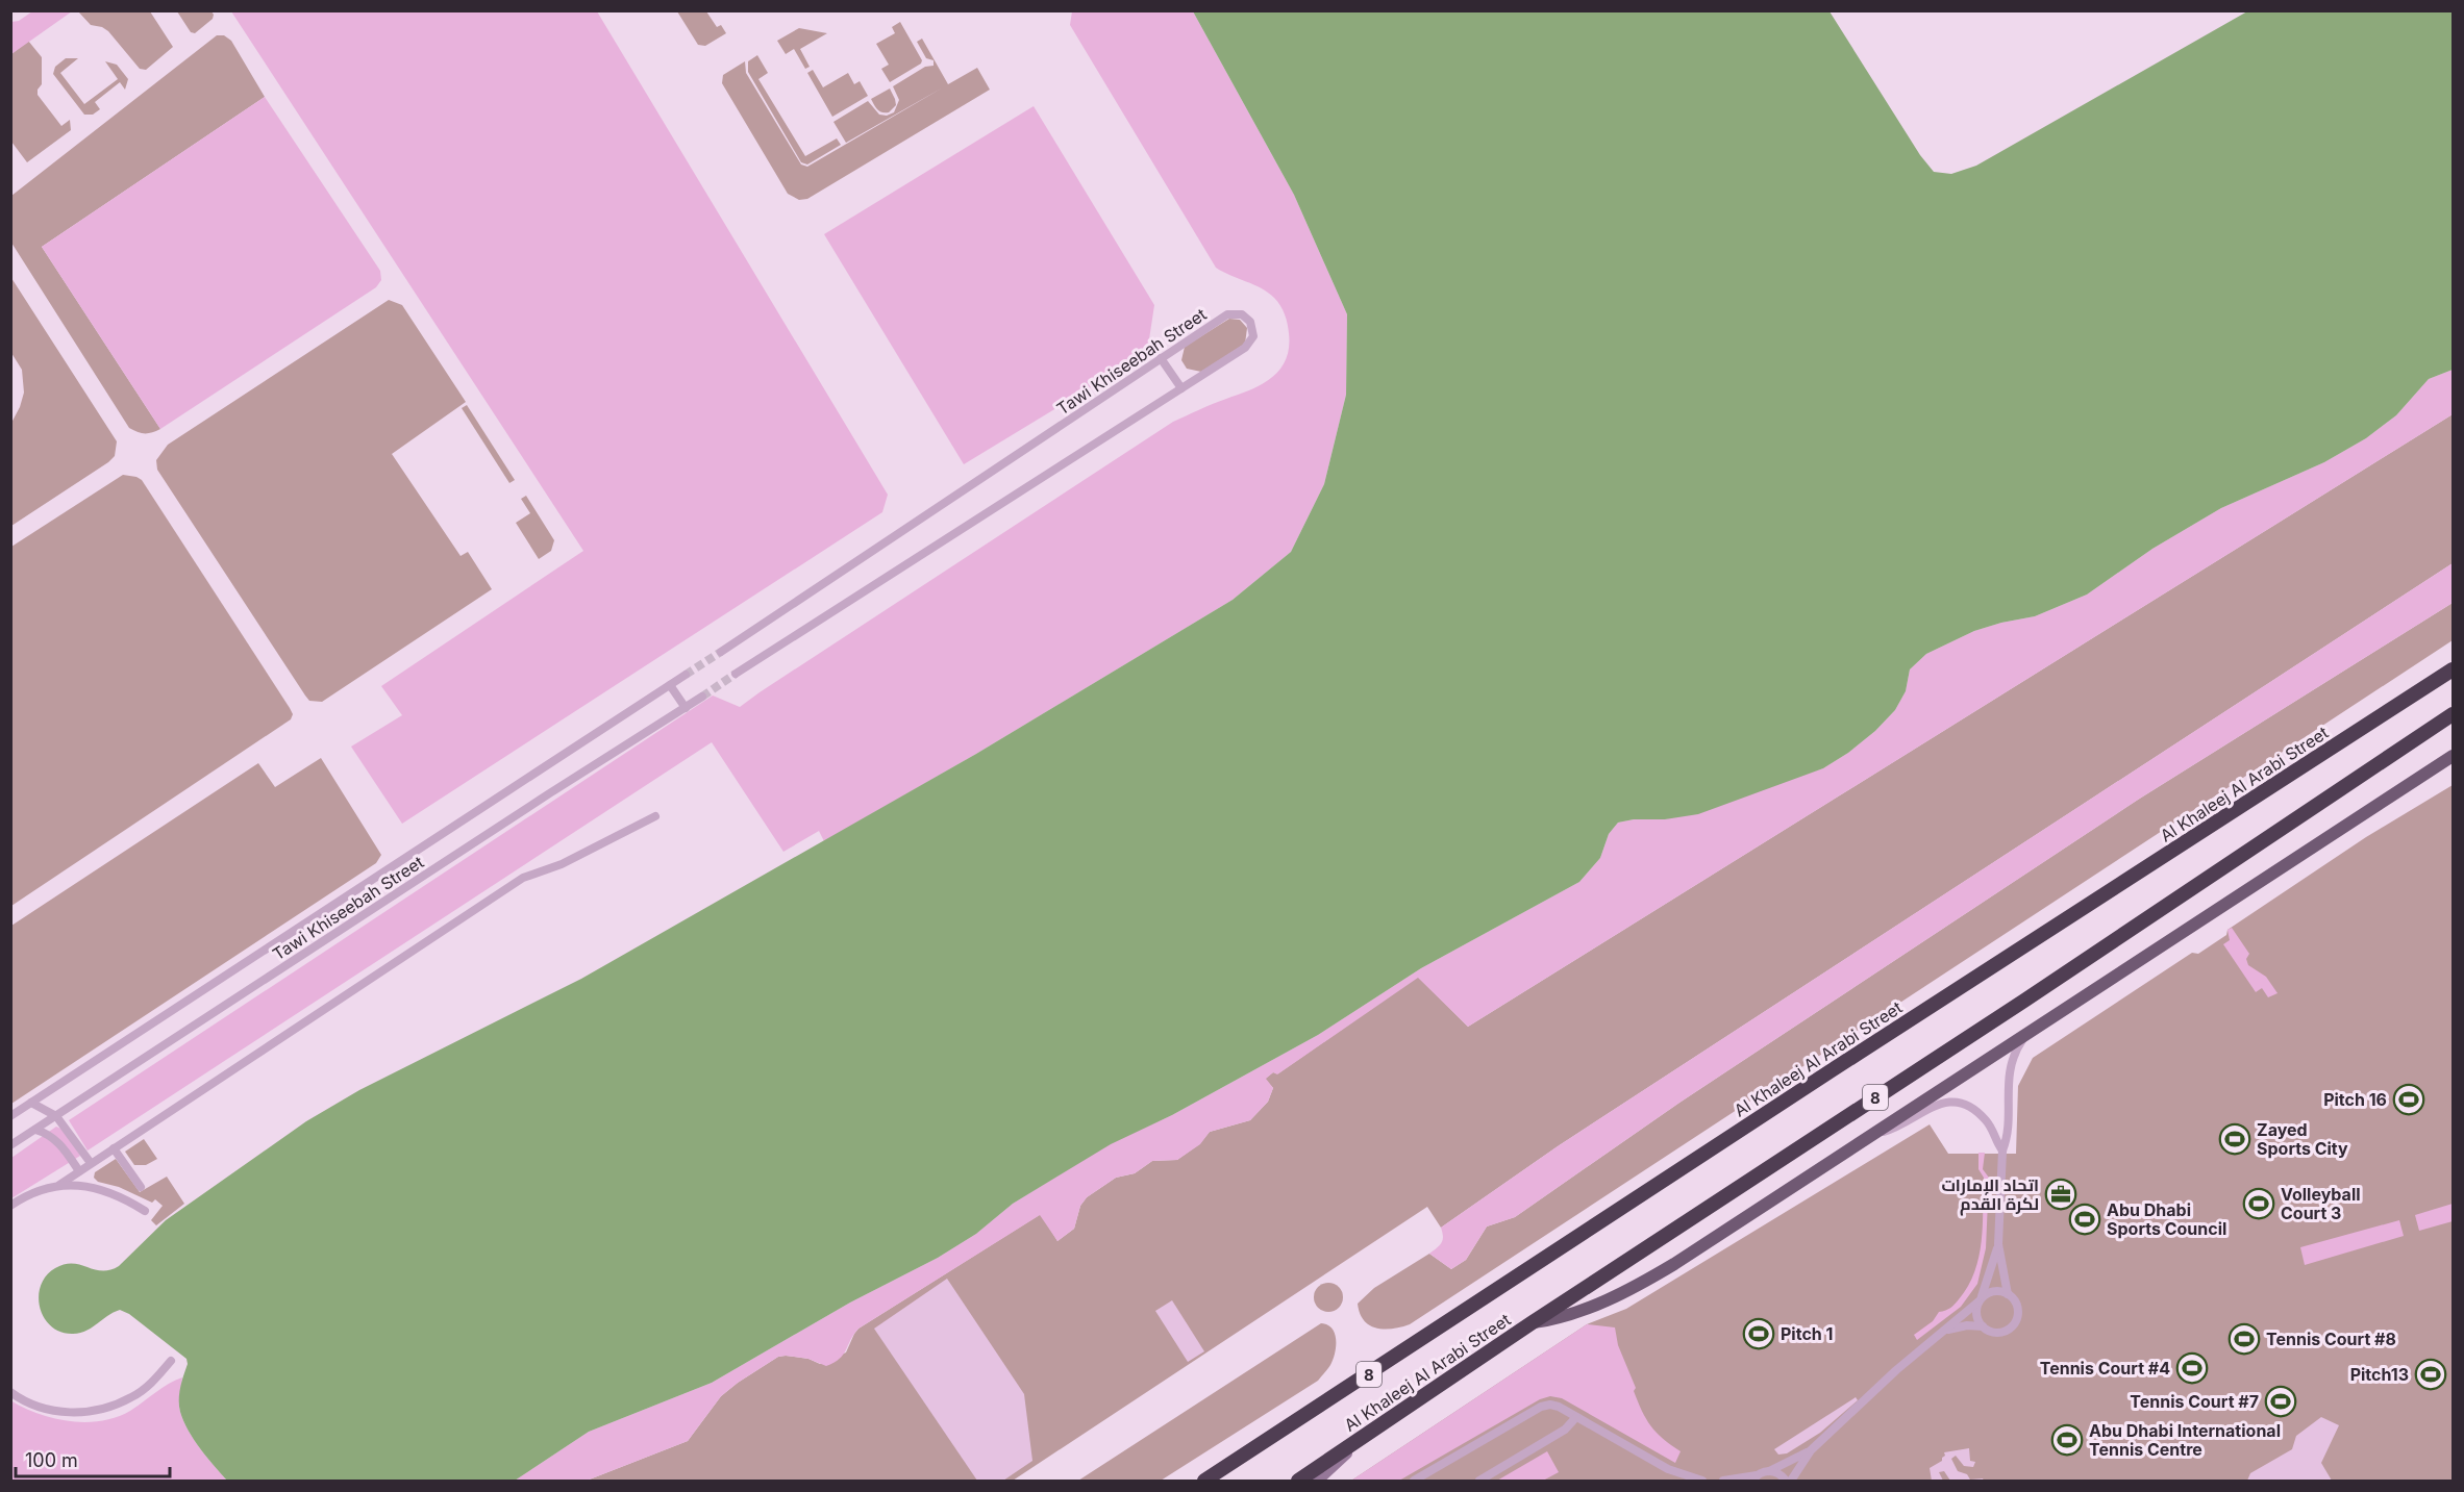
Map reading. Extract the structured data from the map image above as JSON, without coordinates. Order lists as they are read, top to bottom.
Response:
{
  "streets": {
    "highway": ["Al Khaleej Al Arabi Street", "8"],
    "street": ["Tawi Khiseebah Street"]
  },
  "places": {
    "sports": [
      "Pitch 16",
      "Zayed Sports City",
      "Volleyball Court 3",
      "Abu Dhabi Sports Council",
      "Pitch 1",
      "Tennis Court #8",
      "Tennis Court #4",
      "Pitch13",
      "Tennis Court #7",
      "Abu Dhabi International Tennis Centre"
    ],
    "office": ["اتحاد الإمارات لكرة القدم"]
  },
  "scale_bar": "100 m"
}
